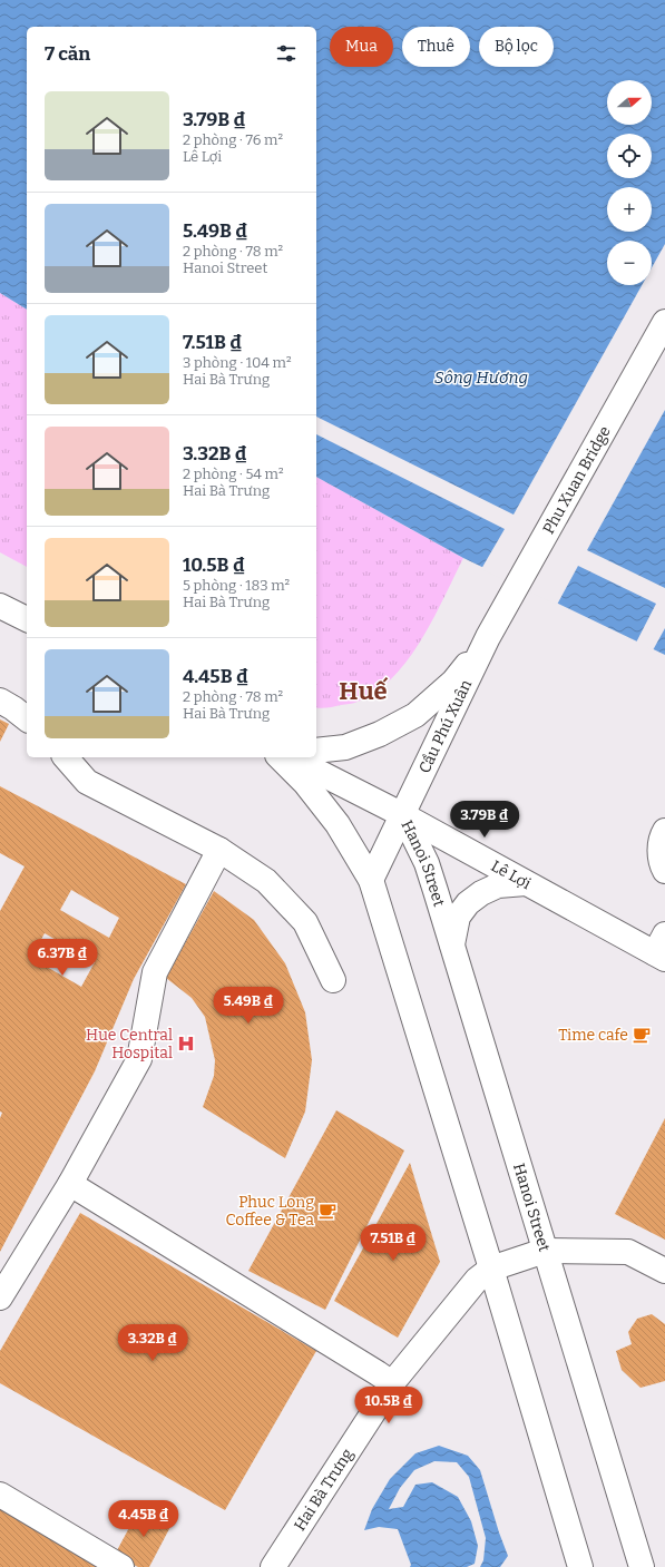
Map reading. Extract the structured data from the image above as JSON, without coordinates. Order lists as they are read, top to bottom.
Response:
{
  "streets": {
    "main road": [
      "Phu Xuan Bridge",
      "Cầu Phú Xuân",
      "Hanoi Street",
      "Lê Lợi",
      "Hai Bà Trưng"
    ]
  },
  "crossings": [
    ["Phu Xuan Bridge", "Cầu Phú Xuân"],
    ["Cầu Phú Xuân", "Hanoi Street"],
    ["Cầu Phú Xuân", "Lê Lợi"],
    ["Hanoi Street", "Lê Lợi"]
  ],
  "districts": ["Huế"],
  "water": ["Sông Hương"],
  "places": {
    "cafe": ["Time cafe", "Phuc Long Coffee & Tea"],
    "hospital": ["Hue Central Hospital"]
  },
  "north": "right",
  "page": {
    "chip": ["Mua", "Thuê", "Bộ lọc"],
    "heading": "7 căn",
    "map_buttons": ["+", "−"],
    "list": [
      {
        "name": "3.79B ₫",
        "note": "2 phòng · 76 m² · Lê Lợi"
      },
      {
        "name": "5.49B ₫",
        "note": "2 phòng · 78 m² · Hanoi Street"
      },
      {
        "name": "7.51B ₫",
        "note": "3 phòng · 104 m² · Hai Bà Trưng"
      },
      {
        "name": "3.32B ₫",
        "note": "2 phòng · 54 m² · Hai Bà Trưng"
      },
      {
        "name": "10.5B ₫",
        "note": "5 phòng · 183 m² · Hai Bà Trưng"
      },
      {
        "name": "4.45B ₫",
        "note": "2 phòng · 78 m² · Hai Bà Trưng"
      }
    ],
    "price": [
      "3.79B ₫",
      "6.37B ₫",
      "5.49B ₫",
      "7.51B ₫",
      "3.32B ₫",
      "10.5B ₫",
      "4.45B ₫"
    ]
  }
}
